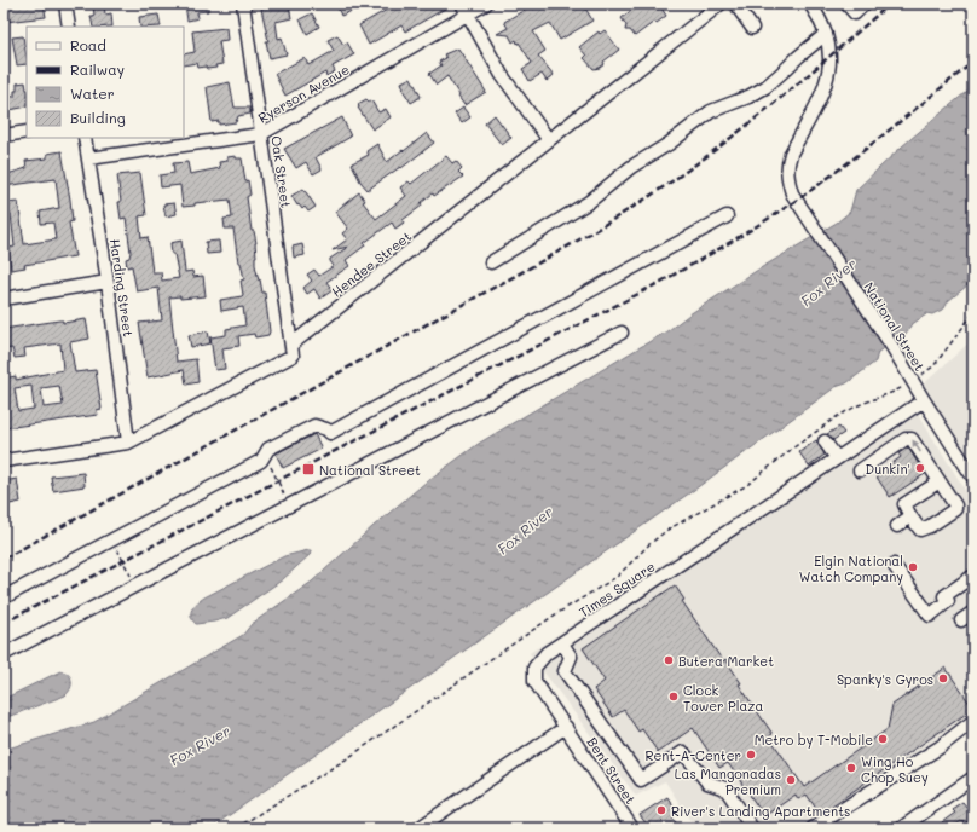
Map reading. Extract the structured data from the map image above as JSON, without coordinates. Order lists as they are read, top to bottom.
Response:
{
  "streets": {
    "street": [
      "Ryerson Avenue",
      "Oak Street",
      "Hendee Street",
      "Harding Street",
      "National Street",
      "Times Square",
      "Bent Street"
    ]
  },
  "crossings": [
    ["Ryerson Avenue", "Oak Street"],
    ["Ryerson Avenue", "Harding Street"],
    ["Oak Street", "Hendee Street"],
    ["Hendee Street", "Harding Street"],
    ["National Street", "Times Square"],
    ["Times Square", "Bent Street"]
  ],
  "water": ["Fox River"],
  "places": {
    "other": [
      "Dunkin'",
      "Elgin National Watch Company",
      "Butera Market",
      "Spanky's Gyros",
      "Clock Tower Plaza",
      "Metro by T-Mobile",
      "Rent-A-Center",
      "Wing Ho Chop Suey",
      "Las Mangonadas Premium",
      "River's Landing Apartments"
    ],
    "transit": ["National Street"]
  },
  "legend": [
    "Road",
    "Railway",
    "Water",
    "Building"
  ]
}
